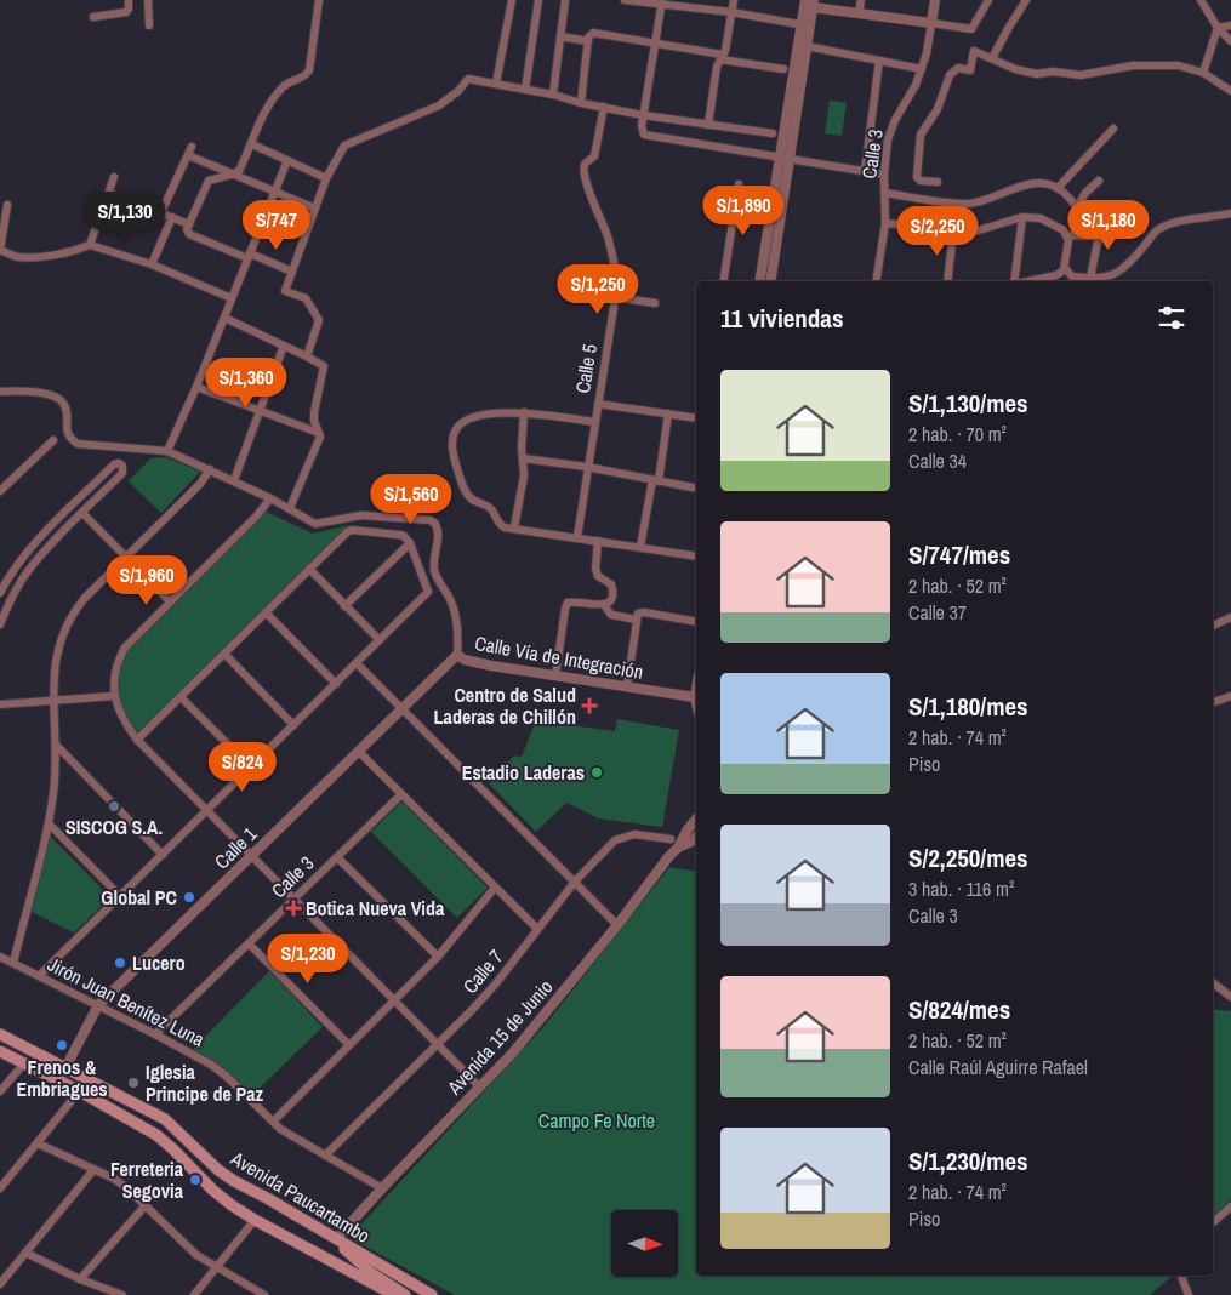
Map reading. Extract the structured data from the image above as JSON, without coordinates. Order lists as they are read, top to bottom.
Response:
{
  "streets": {
    "main road": ["Avenida Paucartambo"],
    "street": [
      "Calle 3",
      "Calle 5",
      "Calle Vía de Integración",
      "Calle 1",
      "Calle 7",
      "Jirón Juan Benítez Luna",
      "Avenida 15 de Junio"
    ]
  },
  "crossings": [
    ["Calle 3", "Jirón Juan Benítez Luna"],
    ["Calle Vía de Integración", "Calle 1"],
    ["Calle 1", "Jirón Juan Benítez Luna"],
    ["Calle 1", "Avenida Paucartambo"],
    ["Calle 7", "Jirón Juan Benítez Luna"],
    ["Jirón Juan Benítez Luna", "Avenida 15 de Junio"],
    ["Avenida 15 de Junio", "Avenida Paucartambo"]
  ],
  "parks": ["Campo Fe Norte"],
  "places": {
    "health": ["Centro de Salud Laderas de Chillón", "Botica Nueva Vida"],
    "other": [
      "Estadio Laderas",
      "SISCOG S.A.",
      "Global PC",
      "Lucero",
      "Frenos & Embriagues",
      "Iglesia Principe de Paz",
      "Ferreteria Segovia"
    ]
  },
  "north": "right",
  "page": {
    "price": [
      "S/1,890",
      "S/1,130",
      "S/747",
      "S/1,180",
      "S/2,250",
      "S/1,250",
      "S/1,360",
      "S/1,560",
      "S/1,960",
      "S/824",
      "S/1,230"
    ],
    "heading": "11 viviendas",
    "list": [
      {
        "name": "S/1,130/mes",
        "note": "2 hab. · 70 m² · Calle 34"
      },
      {
        "name": "S/747/mes",
        "note": "2 hab. · 52 m² · Calle 37"
      },
      {
        "name": "S/1,180/mes",
        "note": "2 hab. · 74 m² · Piso"
      },
      {
        "name": "S/2,250/mes",
        "note": "3 hab. · 116 m² · Calle 3"
      },
      {
        "name": "S/824/mes",
        "note": "2 hab. · 52 m² · Calle Raúl Aguirre Rafael"
      },
      {
        "name": "S/1,230/mes",
        "note": "2 hab. · 74 m² · Piso"
      }
    ]
  }
}
